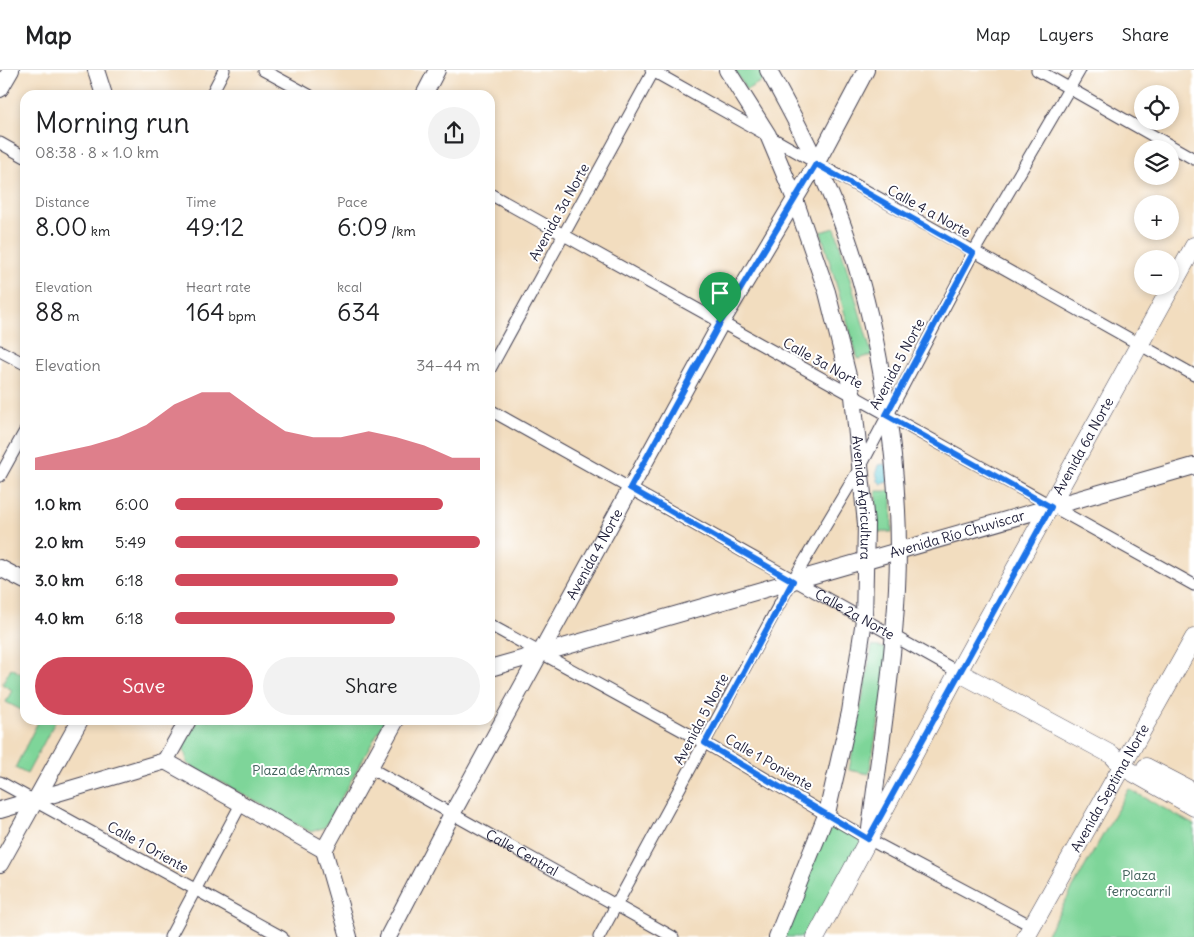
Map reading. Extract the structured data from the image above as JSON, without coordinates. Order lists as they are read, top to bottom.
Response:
{
  "streets": {
    "main road": [
      "Avenida 6a Norte",
      "Avenida Agricultura",
      "Avenida Río Chuviscar",
      "Avenida 4 Norte",
      "Calle 2a Norte",
      "Avenida Septima Norte"
    ],
    "street": [
      "Calle 4 a Norte",
      "Avenida 3a Norte",
      "Calle 3a Norte",
      "Avenida 5 Norte",
      "Calle 1 Poniente",
      "Calle 1 Oriente",
      "Calle Central"
    ]
  },
  "crossings": [
    ["Calle 4 a Norte", "Avenida 3a Norte"],
    ["Calle 4 a Norte", "Avenida 5 Norte"],
    ["Calle 4 a Norte", "Avenida 6a Norte"],
    ["Calle 4 a Norte", "Avenida Agricultura"],
    ["Calle 4 a Norte", "Avenida 4 Norte"],
    ["Avenida 3a Norte", "Calle 3a Norte"],
    ["Calle 3a Norte", "Avenida 5 Norte"],
    ["Calle 3a Norte", "Avenida 6a Norte"],
    ["Calle 3a Norte", "Avenida Agricultura"],
    ["Calle 3a Norte", "Avenida Río Chuviscar"],
    ["Calle 3a Norte", "Avenida 4 Norte"],
    ["Avenida 5 Norte", "Avenida Agricultura"],
    ["Avenida 5 Norte", "Avenida Río Chuviscar"],
    ["Avenida 5 Norte", "Calle 2a Norte"],
    ["Avenida 5 Norte", "Calle 1 Poniente"],
    ["Avenida 5 Norte", "Calle Central"],
    ["Avenida 6a Norte", "Avenida Río Chuviscar"],
    ["Avenida 6a Norte", "Calle 2a Norte"],
    ["Avenida 6a Norte", "Calle 1 Poniente"],
    ["Avenida Agricultura", "Avenida Río Chuviscar"],
    ["Avenida Agricultura", "Avenida 4 Norte"],
    ["Avenida Agricultura", "Calle 2a Norte"],
    ["Avenida Agricultura", "Calle 1 Poniente"],
    ["Avenida Río Chuviscar", "Avenida 4 Norte"],
    ["Avenida Río Chuviscar", "Calle 2a Norte"],
    ["Avenida Río Chuviscar", "Calle 1 Poniente"],
    ["Avenida 4 Norte", "Calle 2a Norte"],
    ["Avenida 4 Norte", "Calle 1 Poniente"],
    ["Avenida 4 Norte", "Calle Central"],
    ["Calle 2a Norte", "Avenida Septima Norte"],
    ["Calle 1 Poniente", "Avenida Septima Norte"]
  ],
  "parks": ["Plaza de Armas", "Plaza ferrocarril"],
  "page": {
    "header": "Map",
    "nav": ["Map", "Layers", "Share"],
    "map_buttons": ["+", "−"],
    "heading": ["Morning run", "08:38 · 8 × 1.0 km"],
    "stats": [
      ["Distance", "8.00 km"],
      ["Time", "49:12"],
      ["Pace", "6:09 /km"],
      ["Elevation", "88 m"],
      ["Heart rate", "164 bpm"],
      ["kcal", "634"]
    ],
    "chart": ["Elevation", "34–44 m"],
    "list": [
      {
        "name": "1.0 km",
        "note": "6:00"
      },
      {
        "name": "2.0 km",
        "note": "5:49"
      },
      {
        "name": "3.0 km",
        "note": "6:18"
      },
      {
        "name": "4.0 km",
        "note": "6:18"
      }
    ],
    "buttons": ["Save", "Share"]
  }
}
